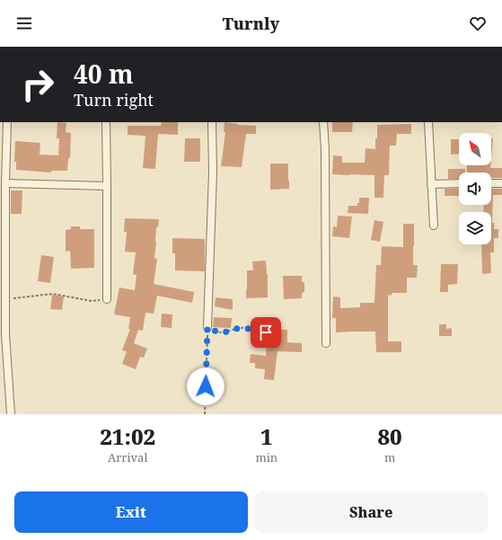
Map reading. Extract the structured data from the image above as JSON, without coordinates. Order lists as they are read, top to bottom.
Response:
{
  "north": "top left",
  "page": {
    "header": "Turnly",
    "turn": ["40 m", "Turn right"],
    "eta": [
      "21:02",
      "Arrival",
      "1",
      "min",
      "80",
      "m"
    ],
    "buttons": ["Exit", "Share"]
  }
}
